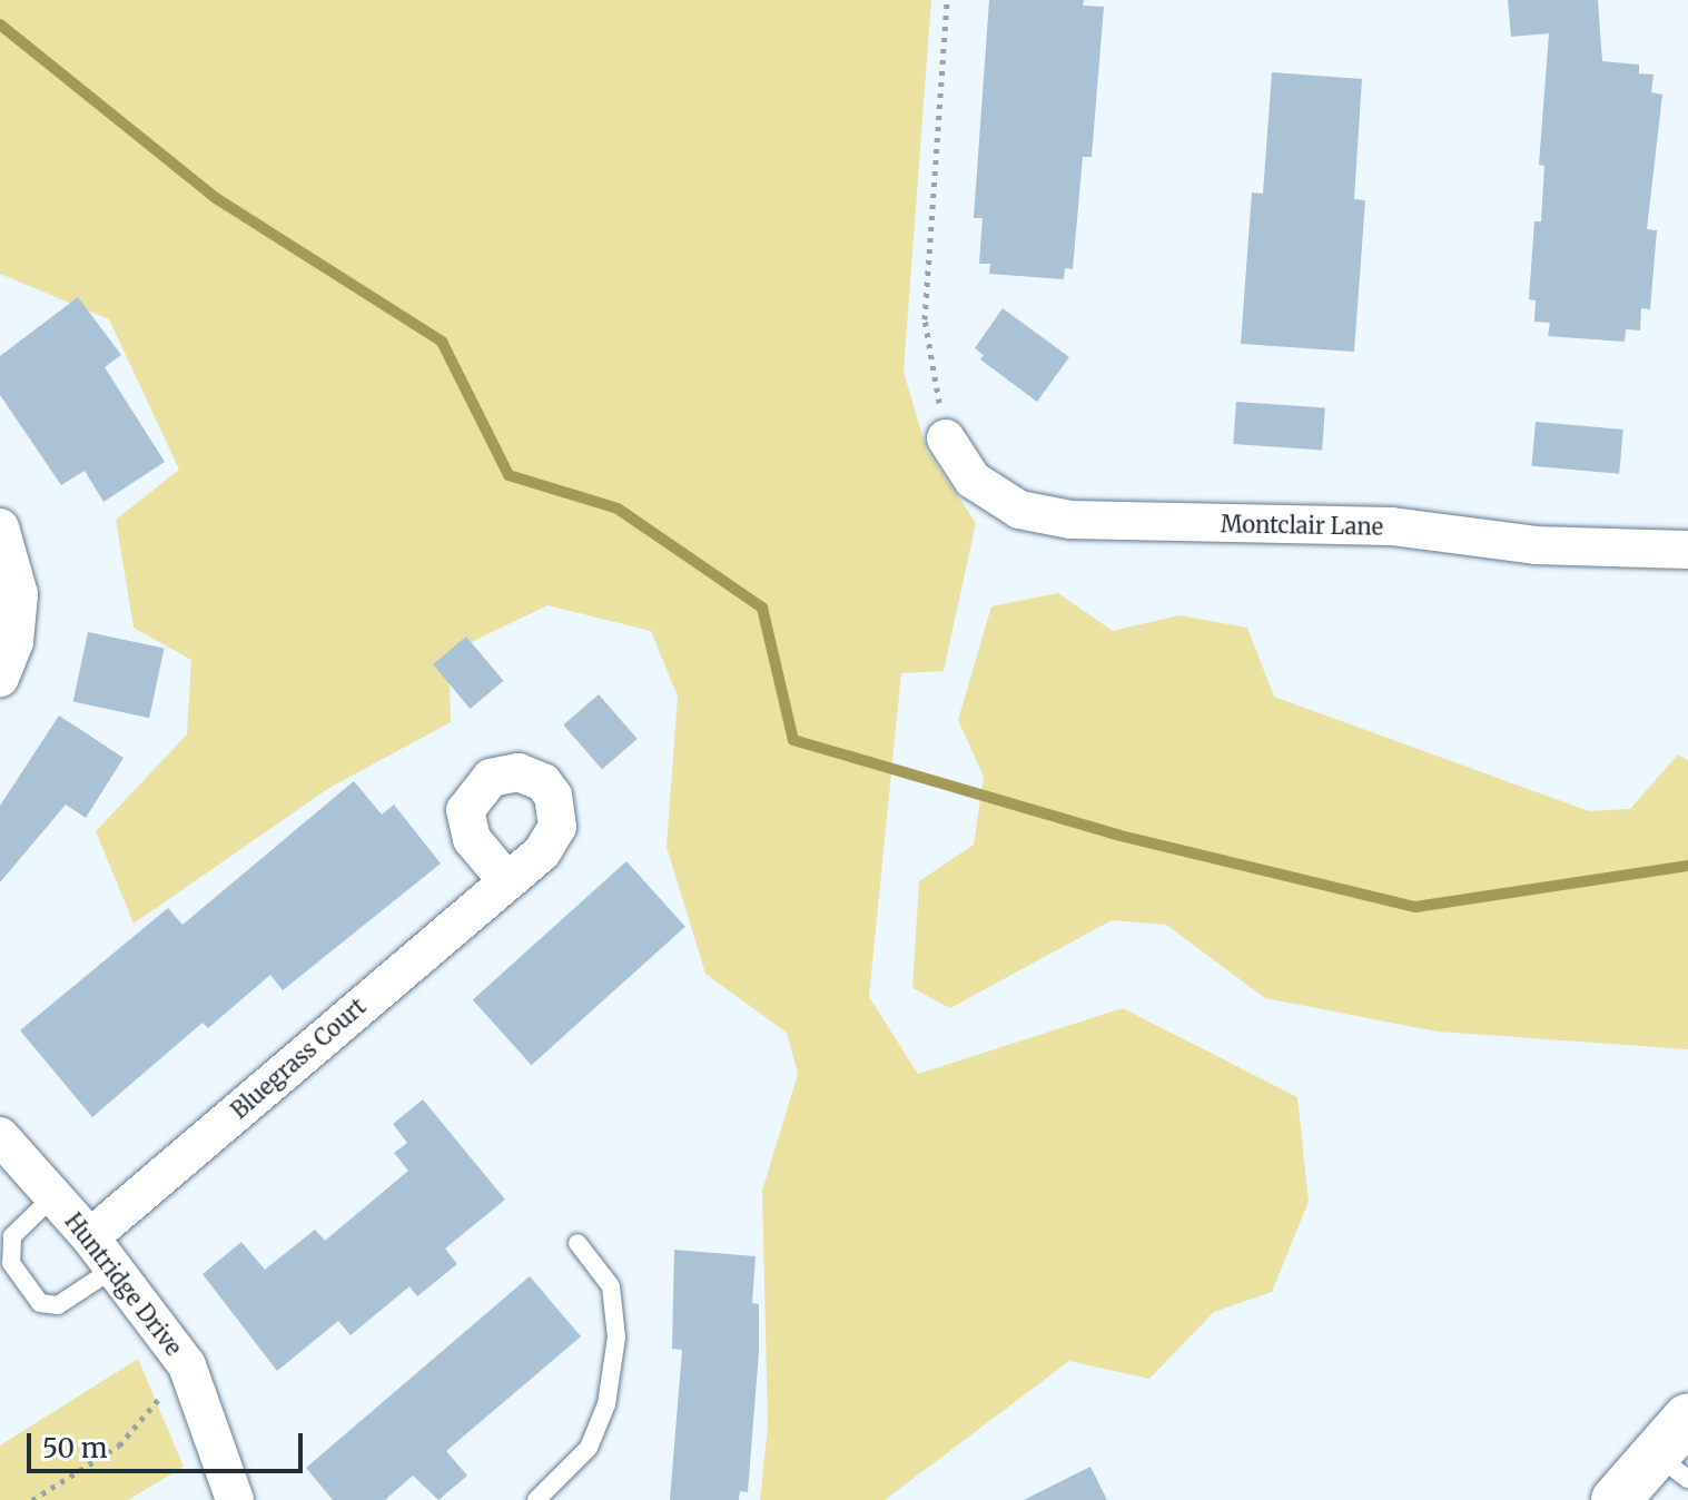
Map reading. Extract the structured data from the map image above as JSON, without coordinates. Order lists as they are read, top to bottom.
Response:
{
  "streets": {
    "street": ["Montclair Lane", "Bluegrass Court", "Huntridge Drive"]
  },
  "crossings": [
    ["Bluegrass Court", "Huntridge Drive"]
  ],
  "scale_bar": "50 m"
}
